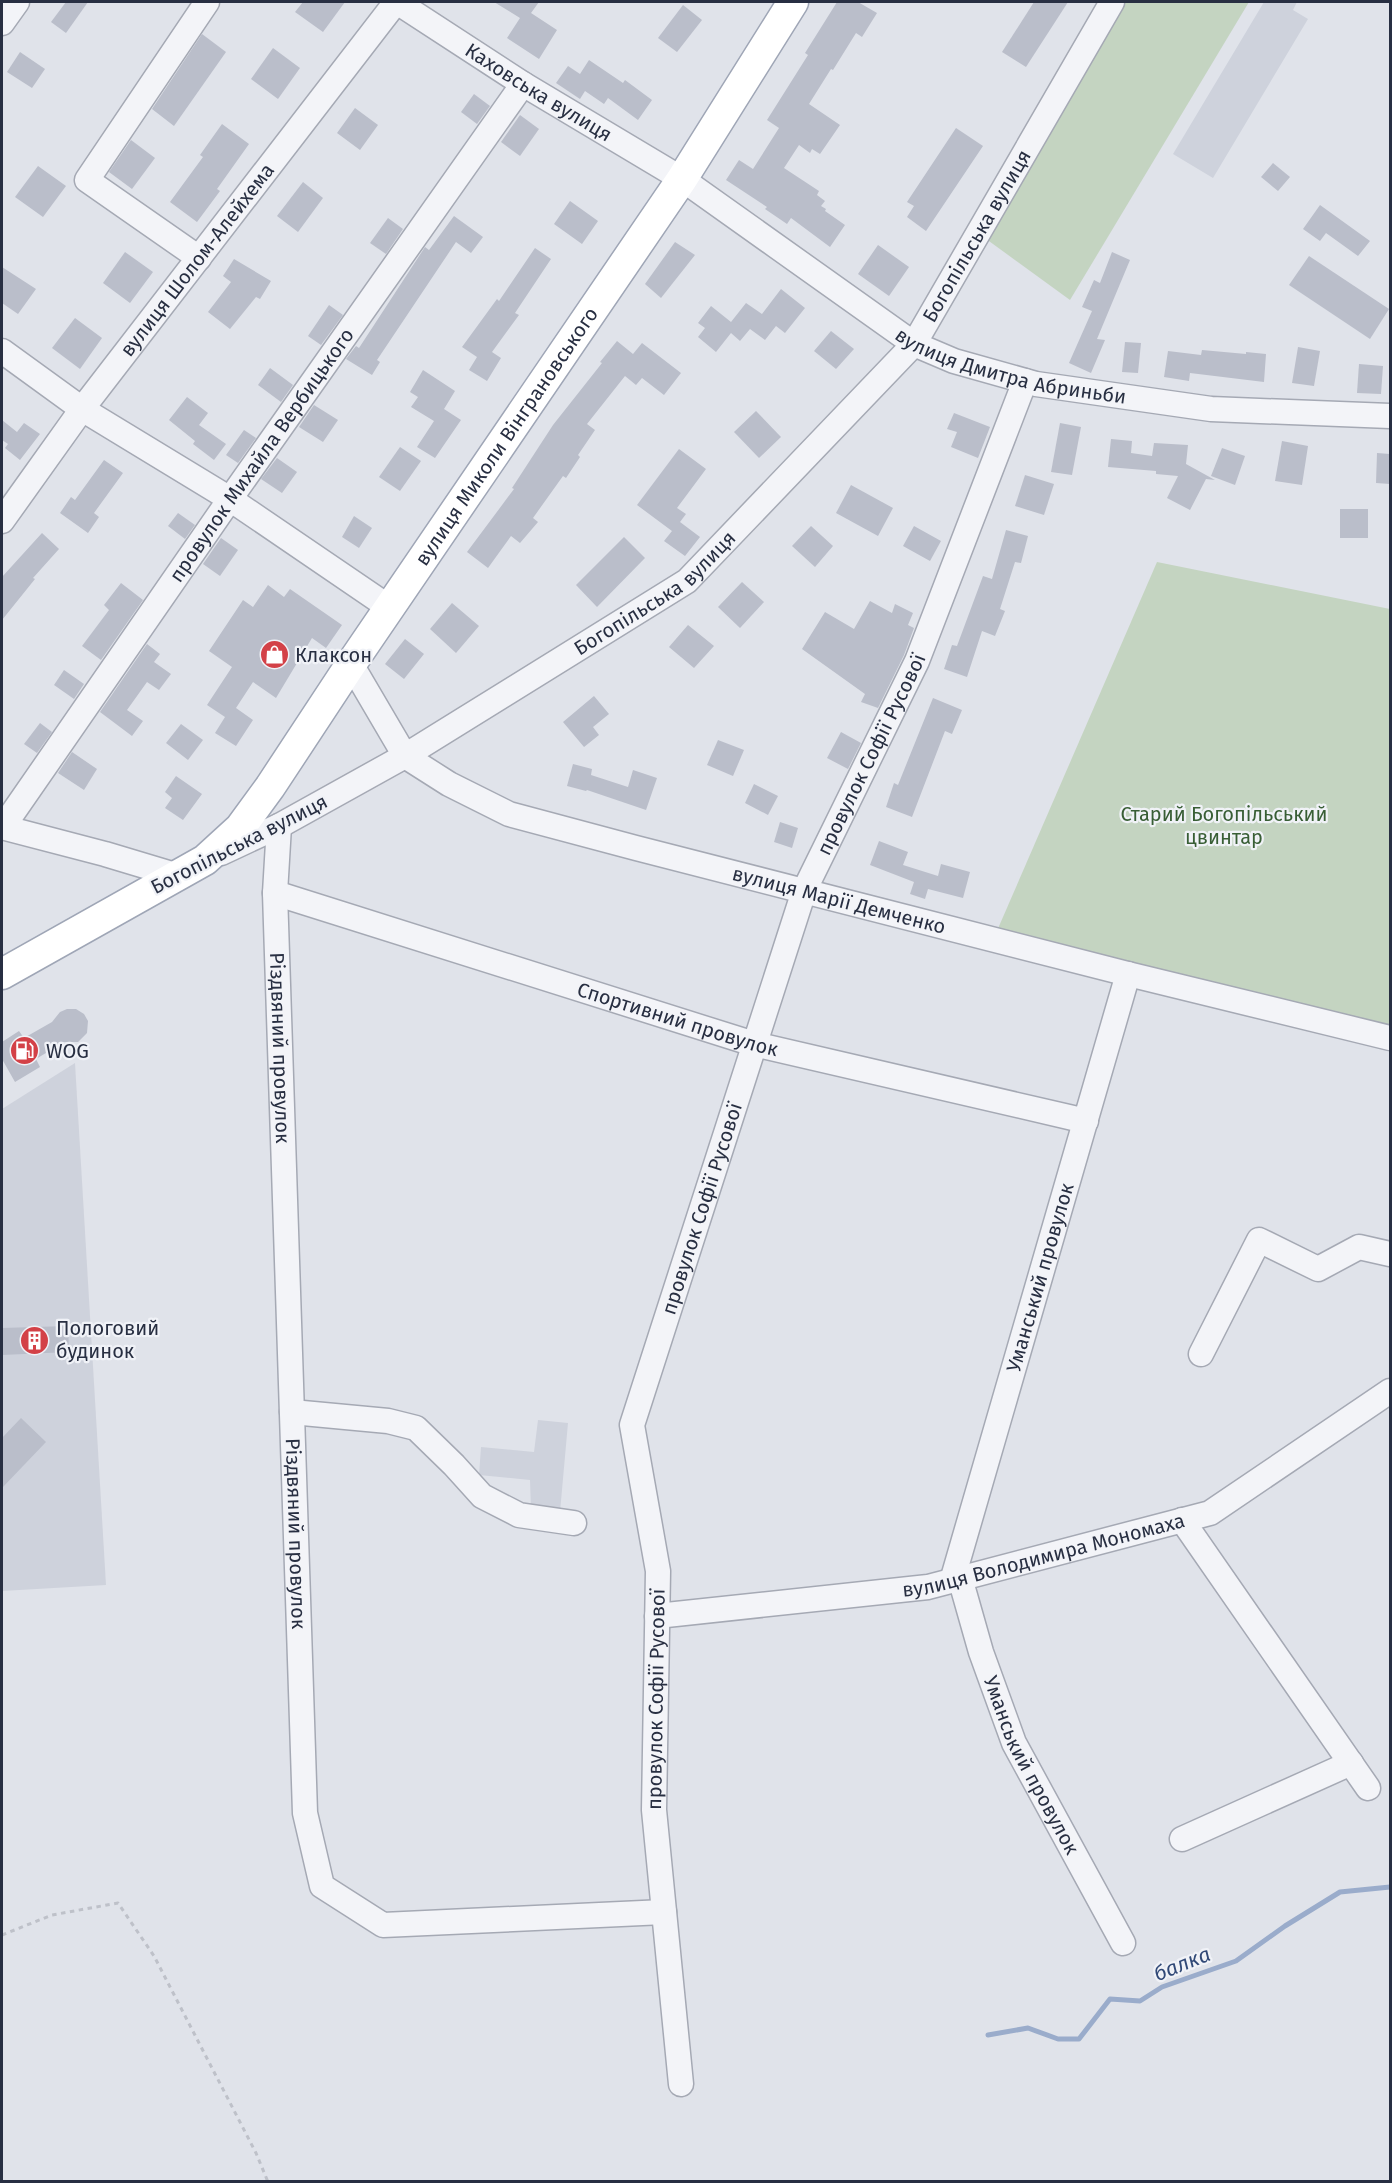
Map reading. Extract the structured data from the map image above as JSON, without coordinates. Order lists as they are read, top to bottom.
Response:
{
  "streets": {
    "main road": ["Богопільська вулиця", "вулиця Миколи Вінграновського"],
    "street": [
      "Каховська вулиця",
      "вулиця Шолом-Алейхема",
      "вулиця Дмитра Абриньби",
      "провулок Михайла Вербицького",
      "провулок Софії Русової",
      "вулиця Марії Демченко",
      "Спортивний провулок",
      "Різдвяний провулок",
      "Уманський провулок",
      "вулиця Володимира Мономаха"
    ]
  },
  "crossings": [
    ["Каховська вулиця", "вулиця Шолом-Алейхема"],
    ["Каховська вулиця", "вулиця Дмитра Абриньби"],
    ["Каховська вулиця", "вулиця Миколи Вінграновського"],
    ["Каховська вулиця", "провулок Михайла Вербицького"],
    ["Богопільська вулиця", "вулиця Дмитра Абриньби"],
    ["Богопільська вулиця", "вулиця Миколи Вінграновського"],
    ["Богопільська вулиця", "вулиця Марії Демченко"],
    ["Богопільська вулиця", "Різдвяний провулок"],
    ["вулиця Дмитра Абриньби", "вулиця Миколи Вінграновського"],
    ["вулиця Дмитра Абриньби", "провулок Софії Русової"],
    ["вулиця Миколи Вінграновського", "вулиця Марії Демченко"],
    ["провулок Софії Русової", "вулиця Марії Демченко"],
    ["провулок Софії Русової", "Спортивний провулок"],
    ["провулок Софії Русової", "Різдвяний провулок"],
    ["провулок Софії Русової", "вулиця Володимира Мономаха"],
    ["вулиця Марії Демченко", "Уманський провулок"],
    ["Спортивний провулок", "Різдвяний провулок"],
    ["Спортивний провулок", "Уманський провулок"],
    ["Уманський провулок", "вулиця Володимира Мономаха"]
  ],
  "water": ["балка"],
  "parks": ["Старий Богопільський цвинтар"],
  "places": {
    "shop": ["Клаксон"],
    "fuel station": ["WOG"],
    "building": ["Пологовий будинок"]
  }
}
